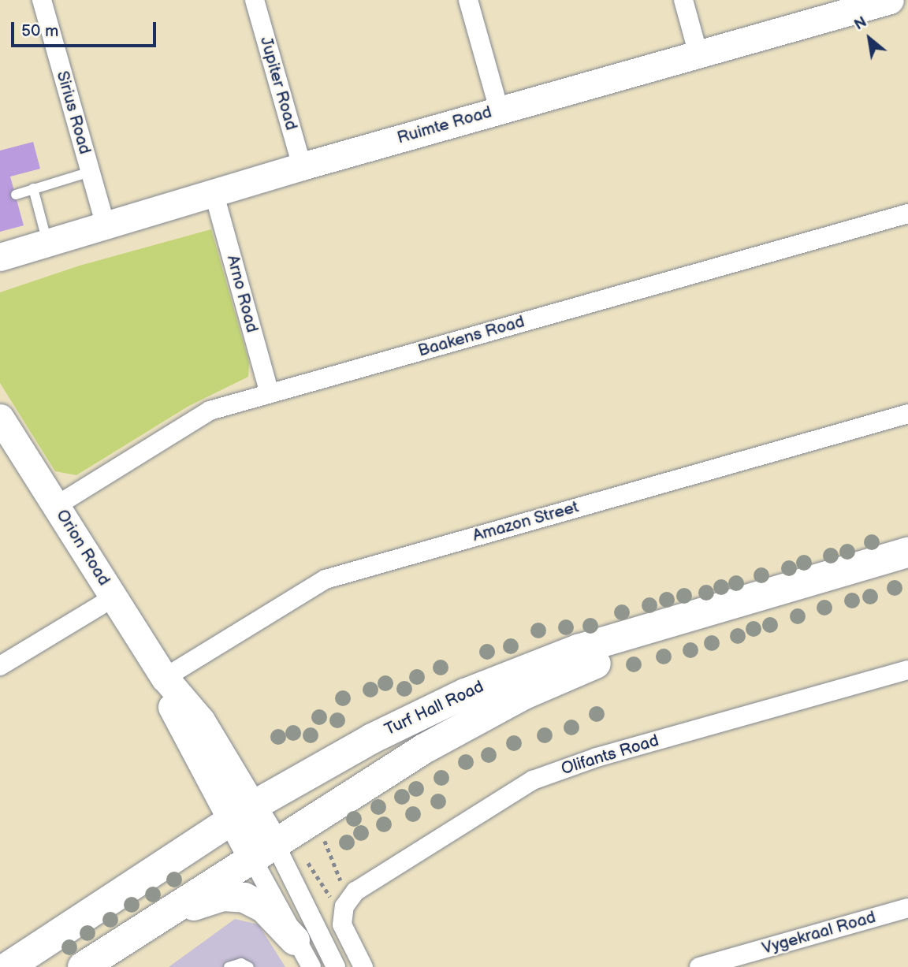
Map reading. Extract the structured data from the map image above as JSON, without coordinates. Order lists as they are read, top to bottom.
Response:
{
  "streets": {
    "main road": ["Turf Hall Road"],
    "street": [
      "Jupiter Road",
      "Sirius Road",
      "Ruimte Road",
      "Arno Road",
      "Baakens Road",
      "Amazon Street",
      "Orion Road",
      "Olifants Road",
      "Vygekraal Road"
    ]
  },
  "crossings": [
    ["Jupiter Road", "Ruimte Road"],
    ["Sirius Road", "Ruimte Road"],
    ["Ruimte Road", "Arno Road"],
    ["Arno Road", "Baakens Road"],
    ["Baakens Road", "Orion Road"],
    ["Amazon Street", "Orion Road"],
    ["Orion Road", "Turf Hall Road"]
  ],
  "scale_bar": "50 m",
  "north": "top left"
}
